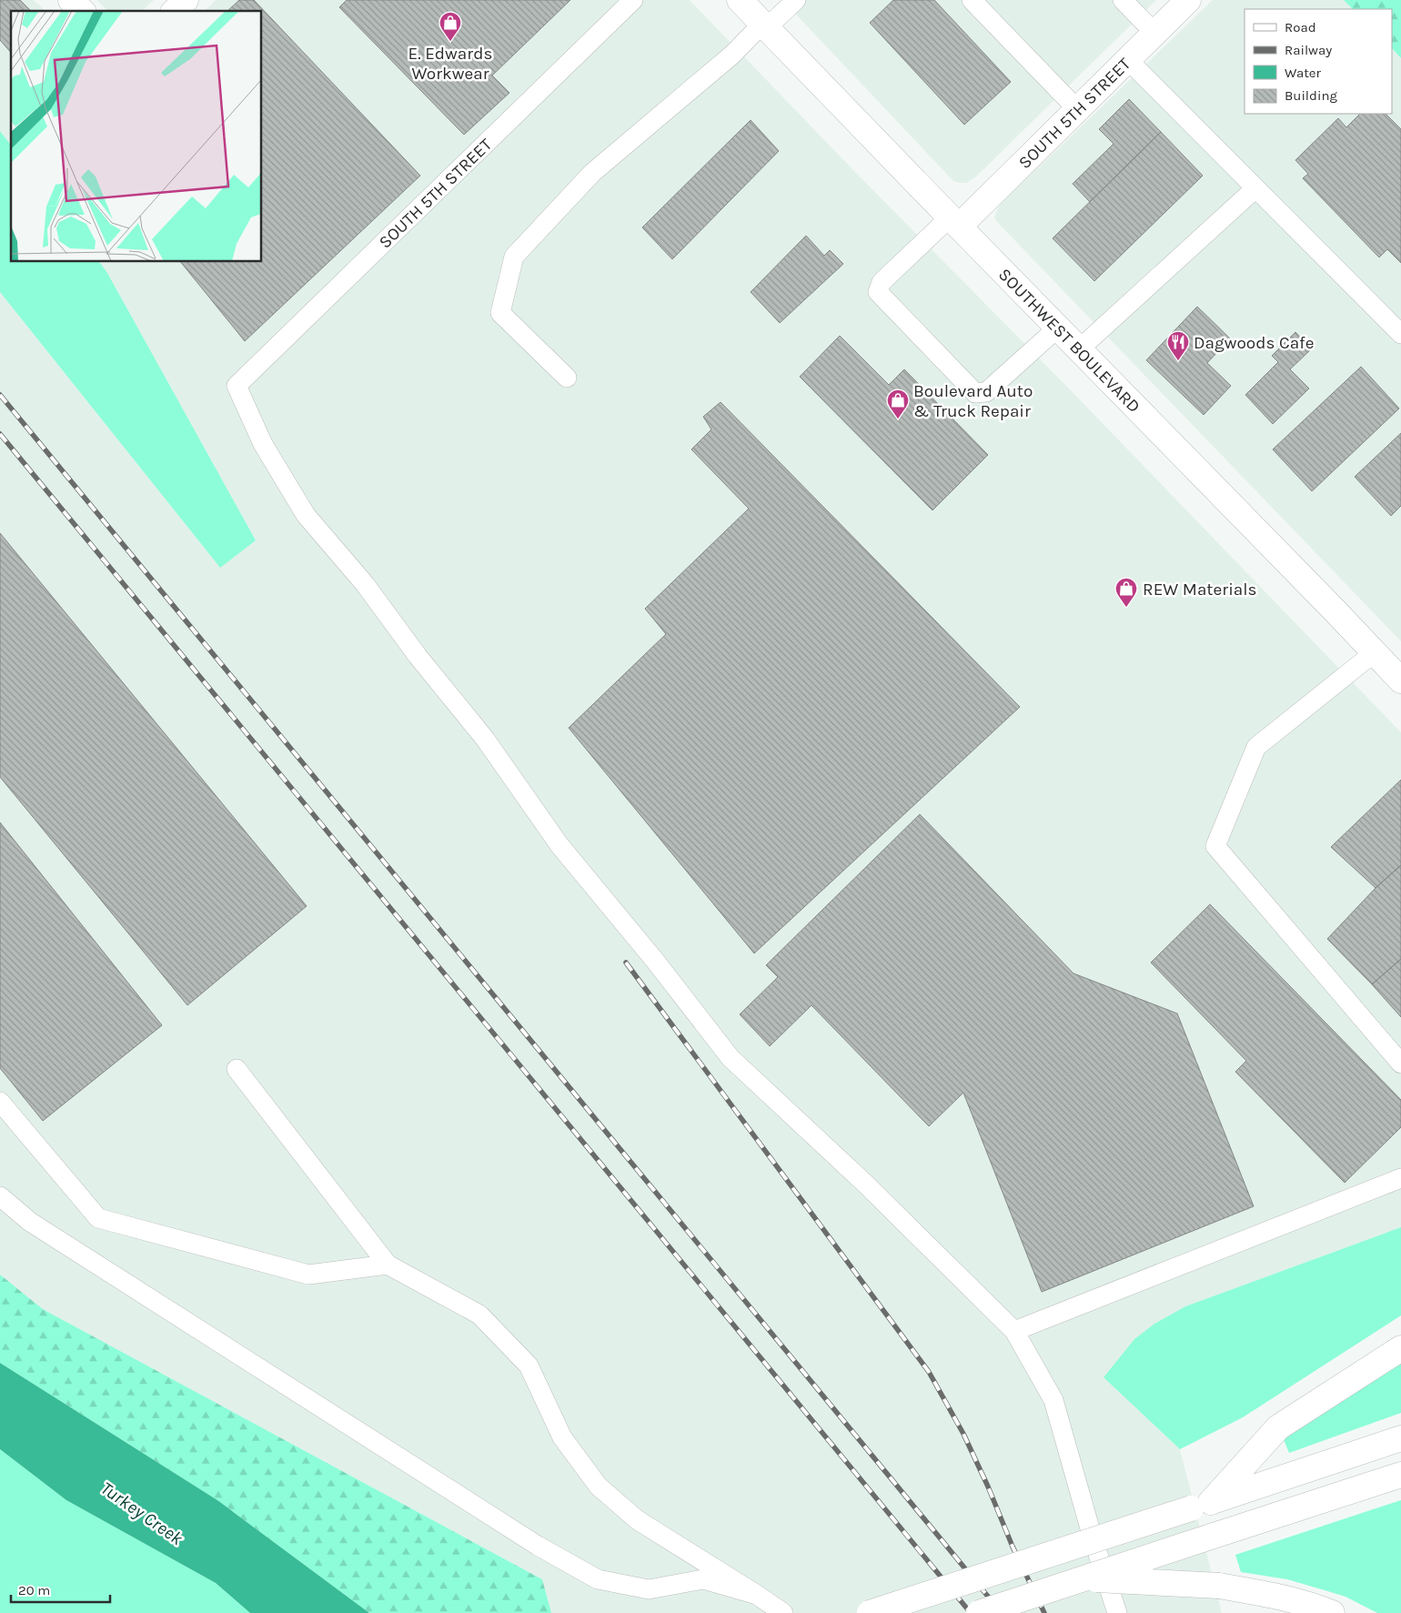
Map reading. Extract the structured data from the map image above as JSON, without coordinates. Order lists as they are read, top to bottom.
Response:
{
  "streets": {
    "main road": ["SOUTH 5TH STREET", "SOUTHWEST BOULEVARD"]
  },
  "crossings": [
    ["SOUTH 5TH STREET", "SOUTHWEST BOULEVARD"]
  ],
  "water": ["Turkey Creek"],
  "places": {
    "shop": ["E. Edwards Workwear", "Boulevard Auto & Truck Repair", "REW Materials"],
    "restaurant": ["Dagwoods Cafe"]
  },
  "legend": [
    "Road",
    "Railway",
    "Water",
    "Building"
  ],
  "scale_bar": "20 m"
}
